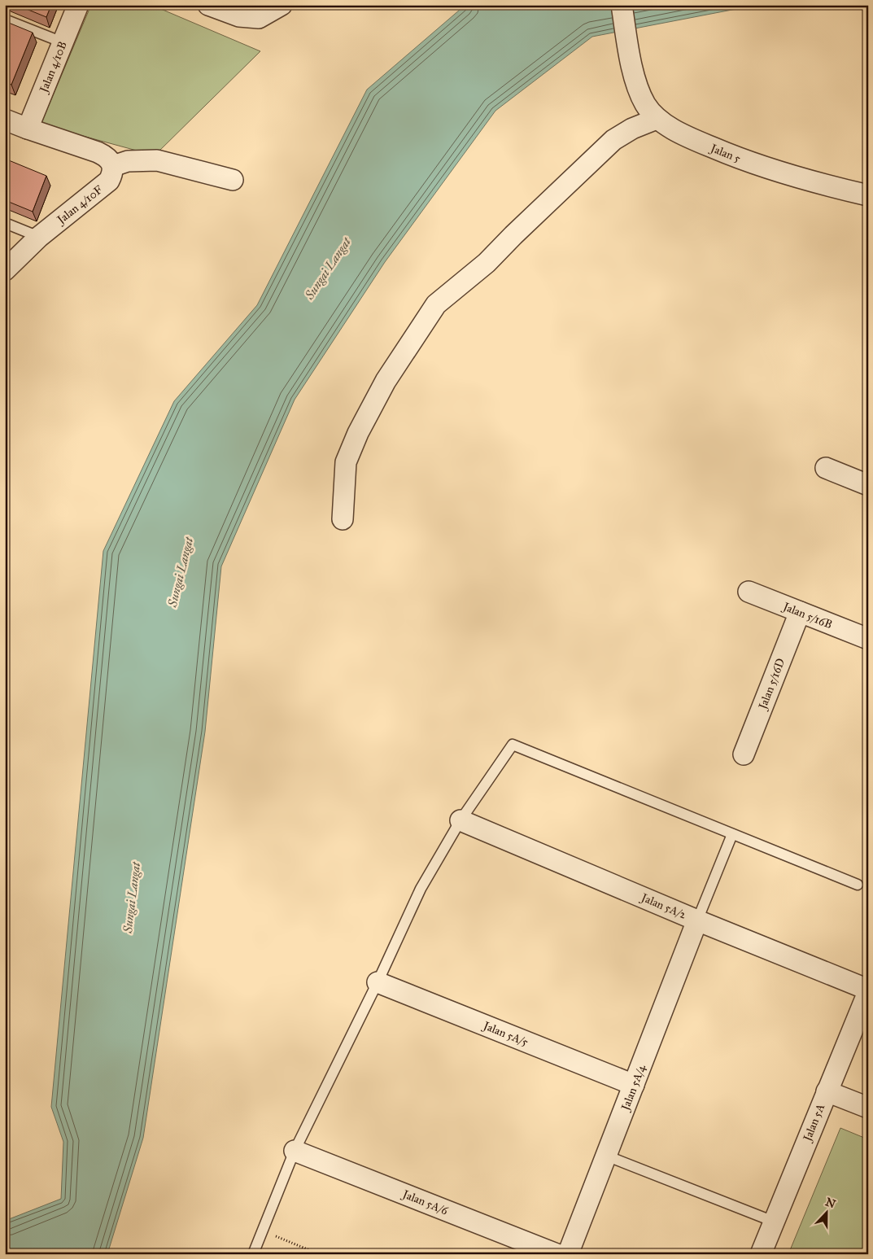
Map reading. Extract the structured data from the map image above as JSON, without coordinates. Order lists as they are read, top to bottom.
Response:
{
  "streets": {
    "street": [
      "Jalan 4/10B",
      "Jalan 5",
      "Jalan 4/10F",
      "Jalan 5/16B",
      "Jalan 5/16D",
      "Jalan 5A/2",
      "Jalan 5A/5",
      "Jalan 5A/4",
      "Jalan 5A",
      "Jalan 5A/6"
    ]
  },
  "crossings": [
    ["Jalan 5/16B", "Jalan 5/16D"],
    ["Jalan 5A/2", "Jalan 5A/4"],
    ["Jalan 5A/2", "Jalan 5A"],
    ["Jalan 5A/5", "Jalan 5A/4"]
  ],
  "water": ["Sungai Langat"],
  "north": "top"
}
